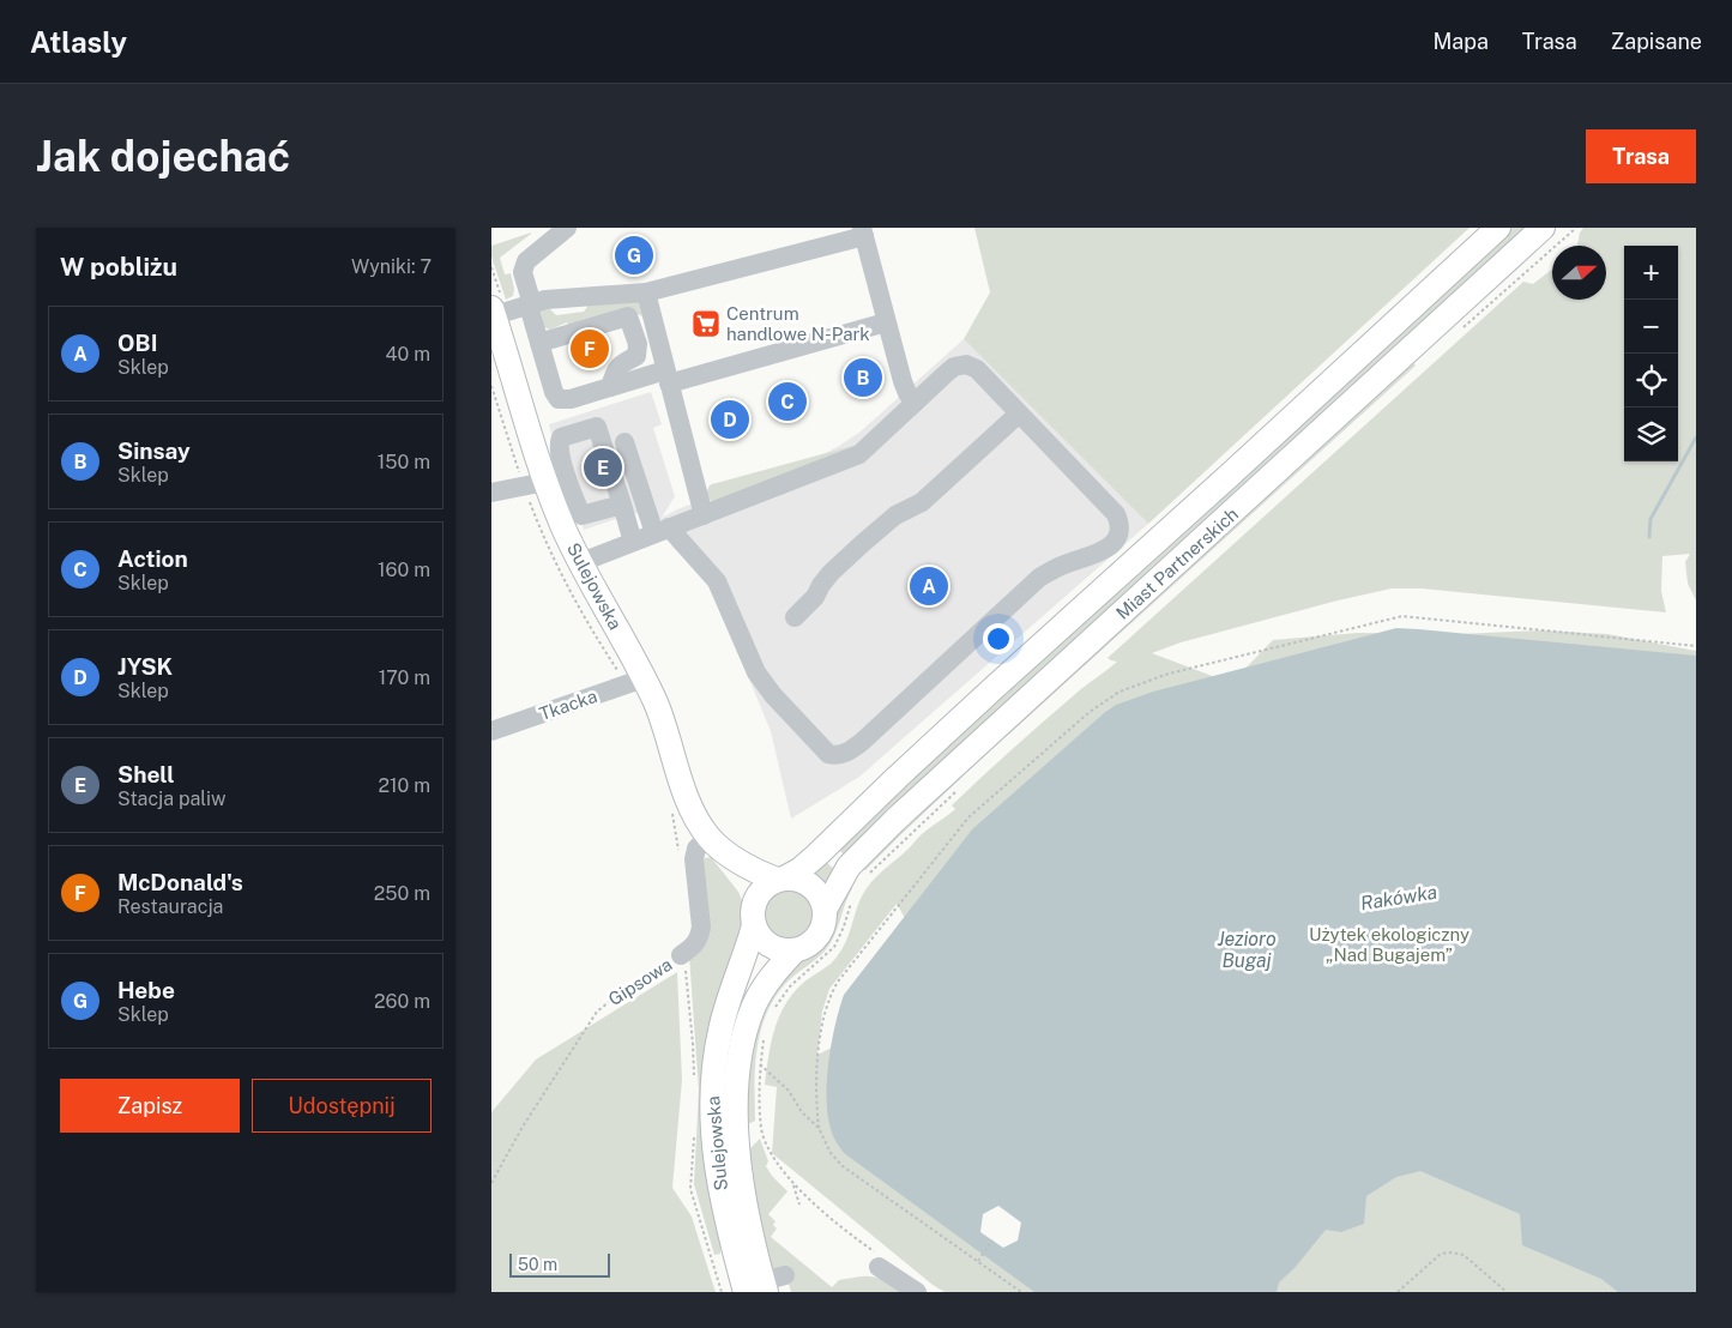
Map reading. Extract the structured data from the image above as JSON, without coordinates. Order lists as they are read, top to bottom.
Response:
{
  "streets": {
    "main road": ["Miast Partnerskich", "Sulejowska"],
    "street": ["Tkacka", "Gipsowa"]
  },
  "crossings": [
    ["Miast Partnerskich", "Sulejowska"],
    ["Sulejowska", "Tkacka"],
    ["Sulejowska", "Gipsowa"]
  ],
  "water": ["Rakówka", "Jezioro Bugaj"],
  "parks": ["Użytek ekologiczny „Nad Bugajem”"],
  "places": {
    "supermarket": ["Centrum handlowe N-Park"]
  },
  "scale_bar": "50 m",
  "north": "right",
  "page": {
    "header": "Atlasly",
    "nav": ["Mapa", "Trasa", "Zapisane"],
    "buttons": [
      "Trasa",
      ["Zapisz", "Udostępnij"]
    ],
    "title": "Jak dojechać",
    "heading": ["W pobliżu", "Wyniki: 7"],
    "pins": [
      "G",
      "F",
      "B",
      "C",
      "D",
      "E",
      "A"
    ],
    "map_buttons": ["+", "−"],
    "list": [
      {
        "mark": "A",
        "name": "OBI",
        "note": "Sklep",
        "value": "40 m"
      },
      {
        "mark": "B",
        "name": "Sinsay",
        "note": "Sklep",
        "value": "150 m"
      },
      {
        "mark": "C",
        "name": "Action",
        "note": "Sklep",
        "value": "160 m"
      },
      {
        "mark": "D",
        "name": "JYSK",
        "note": "Sklep",
        "value": "170 m"
      },
      {
        "mark": "E",
        "name": "Shell",
        "note": "Stacja paliw",
        "value": "210 m"
      },
      {
        "mark": "F",
        "name": "McDonald's",
        "note": "Restauracja",
        "value": "250 m"
      },
      {
        "mark": "G",
        "name": "Hebe",
        "note": "Sklep",
        "value": "260 m"
      }
    ],
    "scale": "50 m"
  }
}
